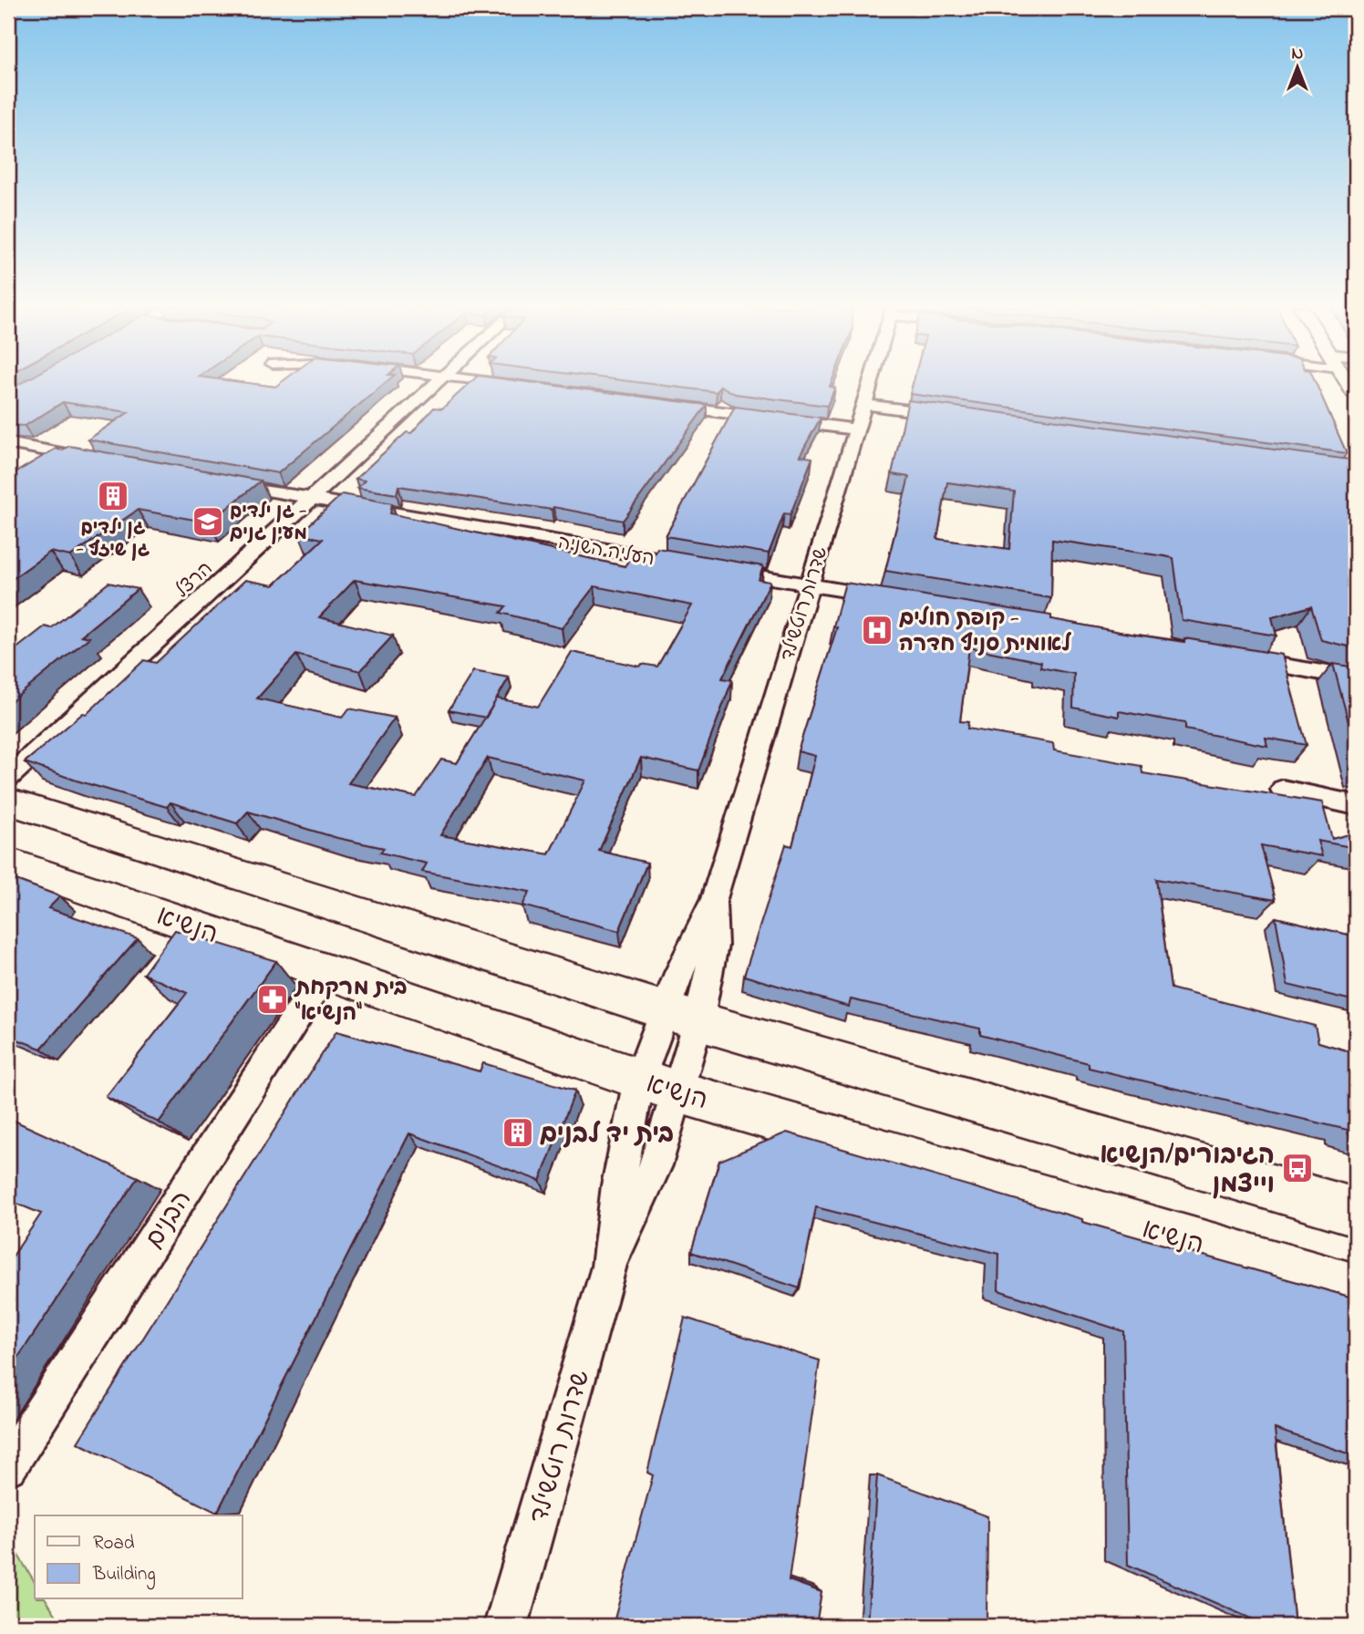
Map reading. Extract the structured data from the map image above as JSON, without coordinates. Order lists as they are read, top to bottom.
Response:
{
  "streets": {
    "main road": ["הנשיא"],
    "street": [
      "העליה השניה",
      "הרצל",
      "שדרות רוטשילד",
      "הבנים"
    ]
  },
  "crossings": [
    ["העליה השניה", "הרצל"],
    ["העליה השניה", "שדרות רוטשילד"],
    ["שדרות רוטשילד", "הנשיא"],
    ["הנשיא", "הבנים"]
  ],
  "places": {
    "building": ["גן ילדים - גן שיזף", "בית יד לבנים"],
    "school or university": ["גן ילדים - מעין גנים"],
    "hospital": ["קופת חולים - לאומית סניף חדרה"],
    "pharmacy": ["בית מרקחת \"הנשיא\""],
    "bus stop": ["הגיבורים/הנשיא וייצמן"]
  },
  "legend": ["Road", "Building"],
  "north": "top"
}
